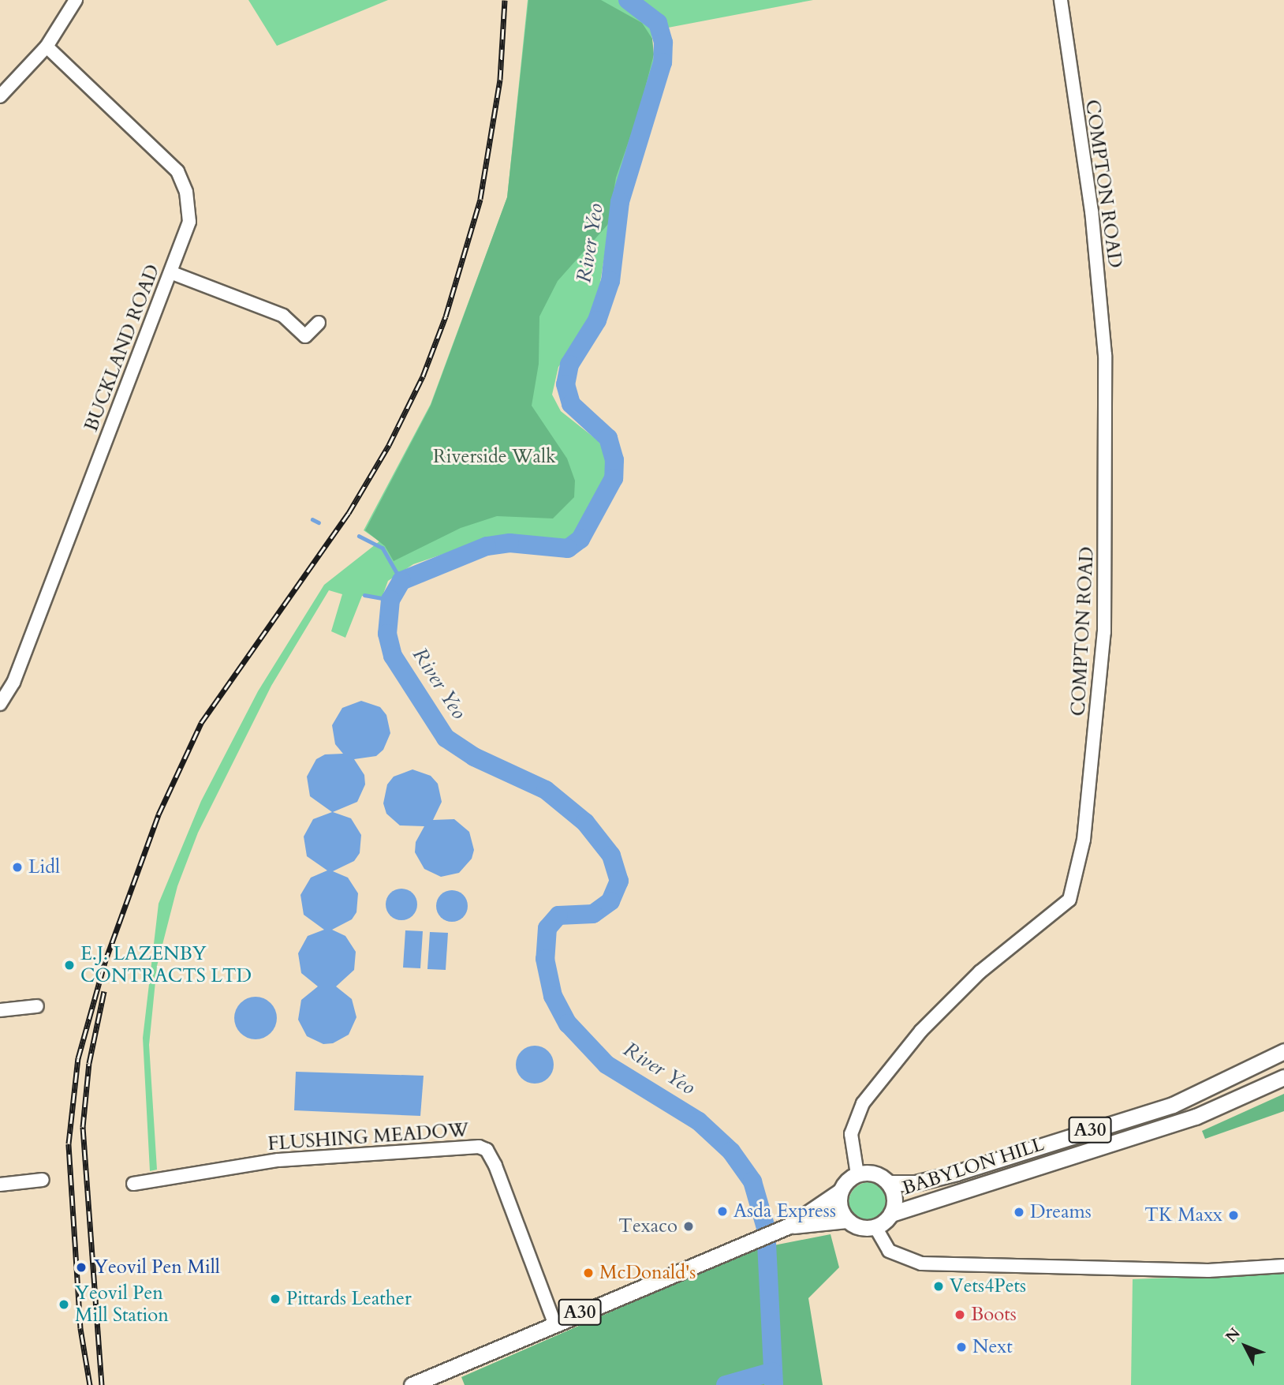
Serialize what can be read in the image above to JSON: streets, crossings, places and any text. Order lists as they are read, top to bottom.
{
  "streets": {
    "main road": ["A30", "BABYLON HILL"],
    "street": ["COMPTON ROAD", "BUCKLAND ROAD", "FLUSHING MEADOW"]
  },
  "crossings": [
    ["COMPTON ROAD", "A30"],
    ["COMPTON ROAD", "BABYLON HILL"],
    ["A30", "FLUSHING MEADOW"],
    ["A30", "BABYLON HILL"]
  ],
  "water": ["River Yeo"],
  "parks": ["Riverside Walk"],
  "places": [
    "Lidl",
    "E.J. LAZENBY CONTRACTS LTD",
    "Asda Express",
    "Dreams",
    "TK Maxx",
    "Texaco",
    "Yeovil Pen Mill",
    "McDonald's",
    "Vets4Pets",
    "Pittards Leather",
    "Yeovil Pen Mill Station",
    "Boots",
    "Next"
  ],
  "north": "top left"
}
